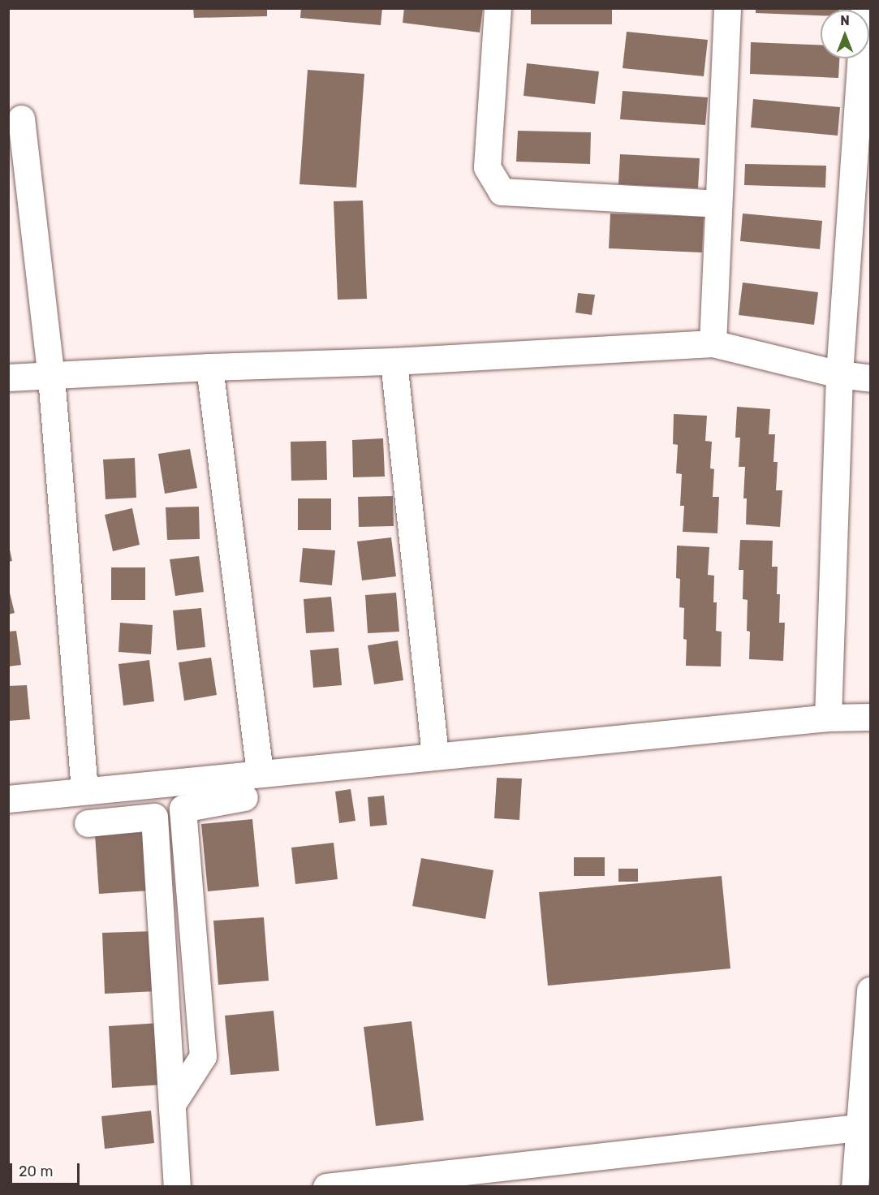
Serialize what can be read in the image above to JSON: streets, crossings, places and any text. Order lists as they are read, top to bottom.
{
  "scale_bar": "20 m",
  "north": "top"
}
